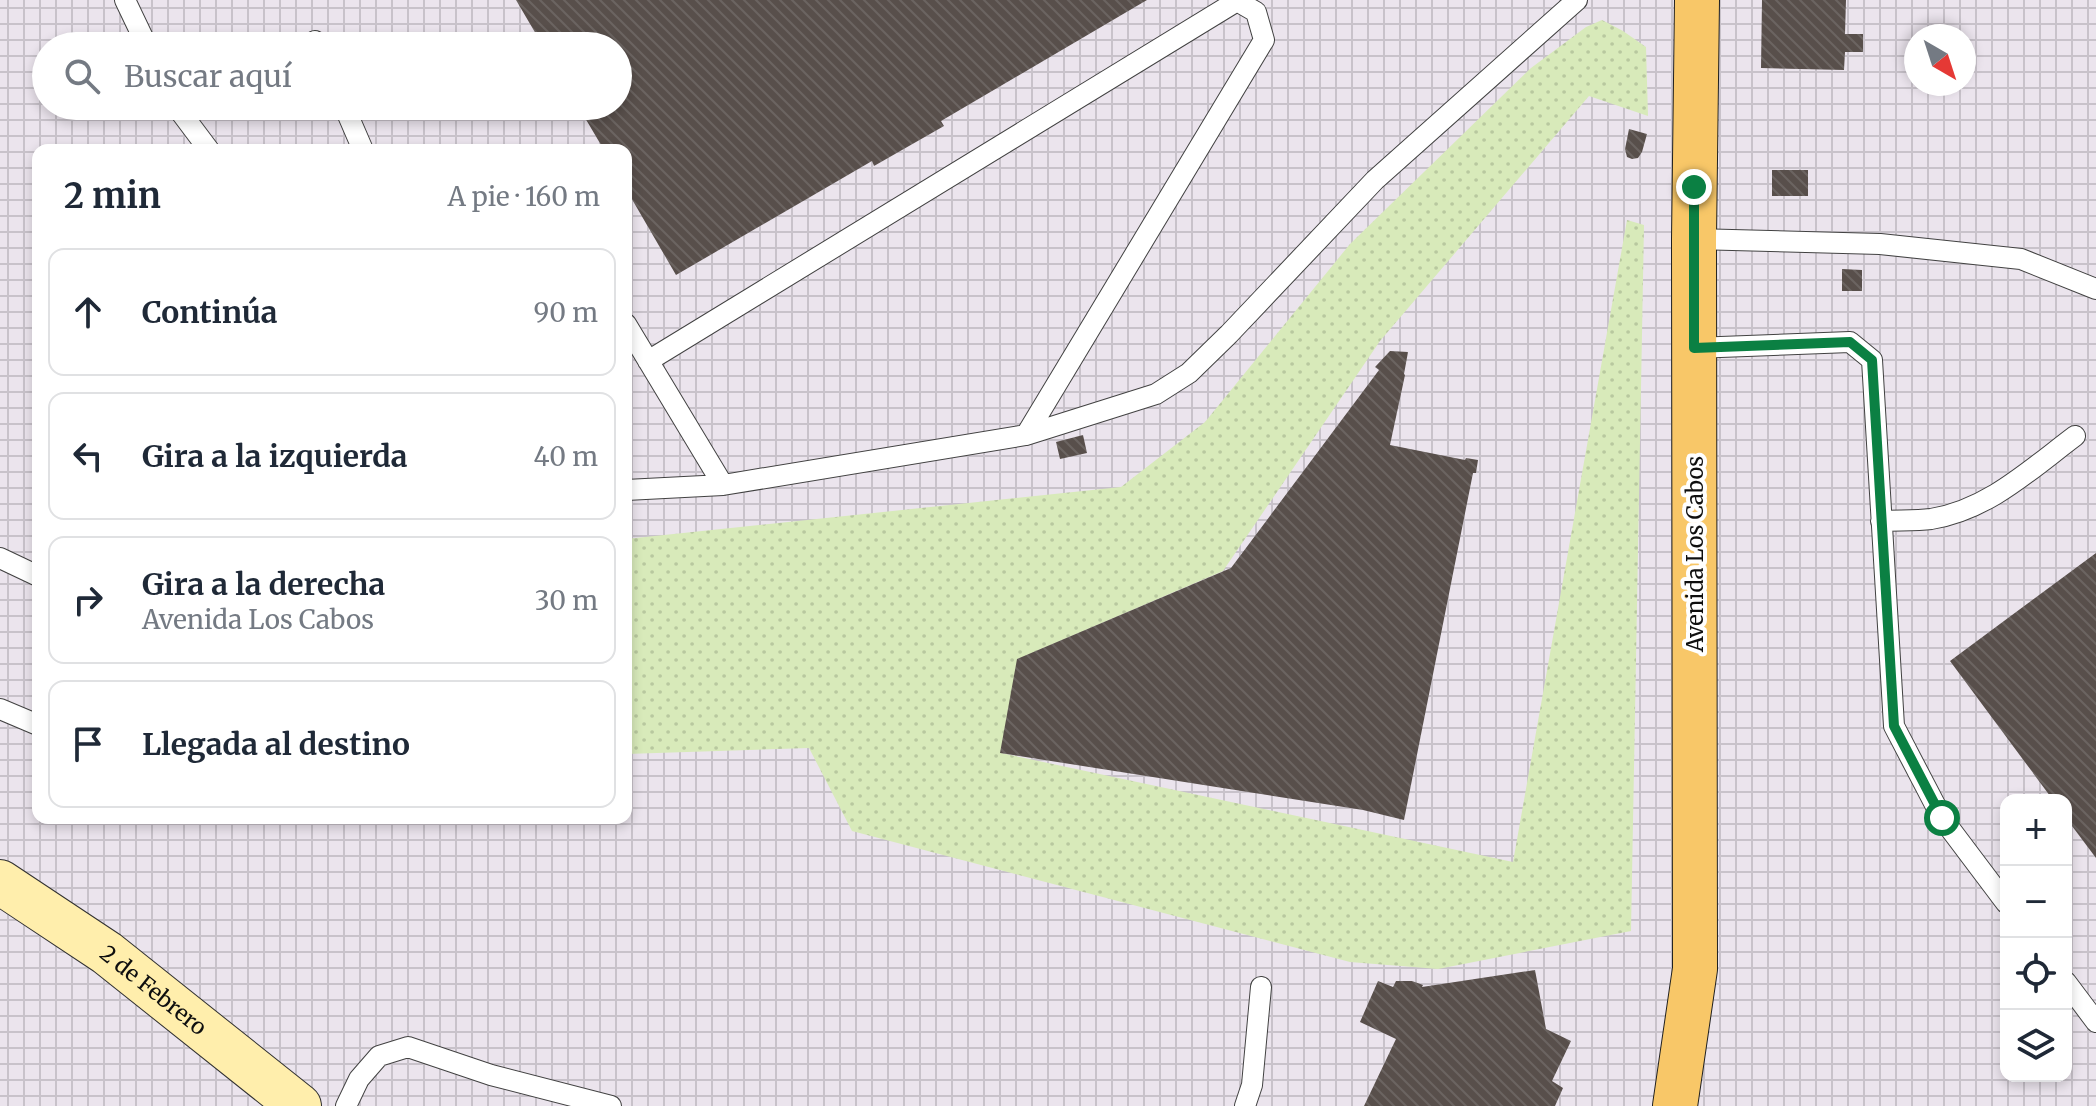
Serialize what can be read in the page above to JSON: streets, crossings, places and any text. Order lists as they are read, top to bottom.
{
  "streets": {
    "main road": ["Avenida Los Cabos", "2 de Febrero"]
  },
  "north": "bottom right",
  "page": {
    "search": "Buscar aquí",
    "heading": ["2 min", "A pie · 160 m"],
    "list": [
      ["Continúa", "90 m"],
      ["Gira a la izquierda", "40 m"],
      ["Gira a la derecha", "Avenida Los Cabos", "30 m"],
      "Llegada al destino"
    ],
    "map_buttons": ["+", "−"]
  }
}
